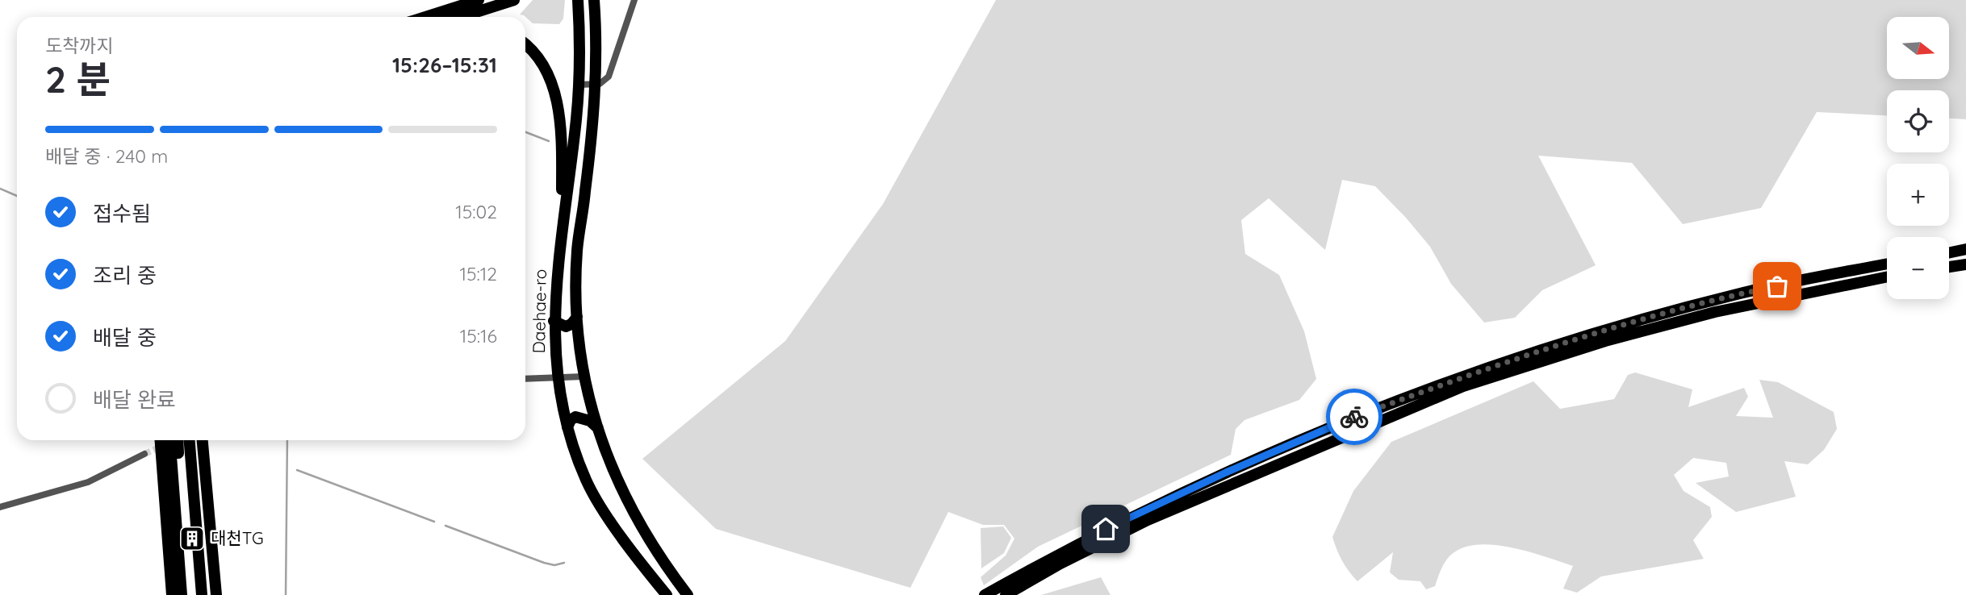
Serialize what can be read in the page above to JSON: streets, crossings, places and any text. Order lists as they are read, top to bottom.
{
  "streets": {
    "highway": ["Daehae-ro"]
  },
  "places": {
    "building": ["대천TG"]
  },
  "north": "right",
  "page": {
    "map_buttons": ["+", "−"],
    "heading": ["2 분", "도착까지", "15:26–15:31"],
    "bar": "배달 중 · 240 m",
    "list": [
      ["접수됨", "15:02"],
      ["조리 중", "15:12"],
      ["배달 중", "15:16"],
      "배달 완료"
    ]
  }
}
